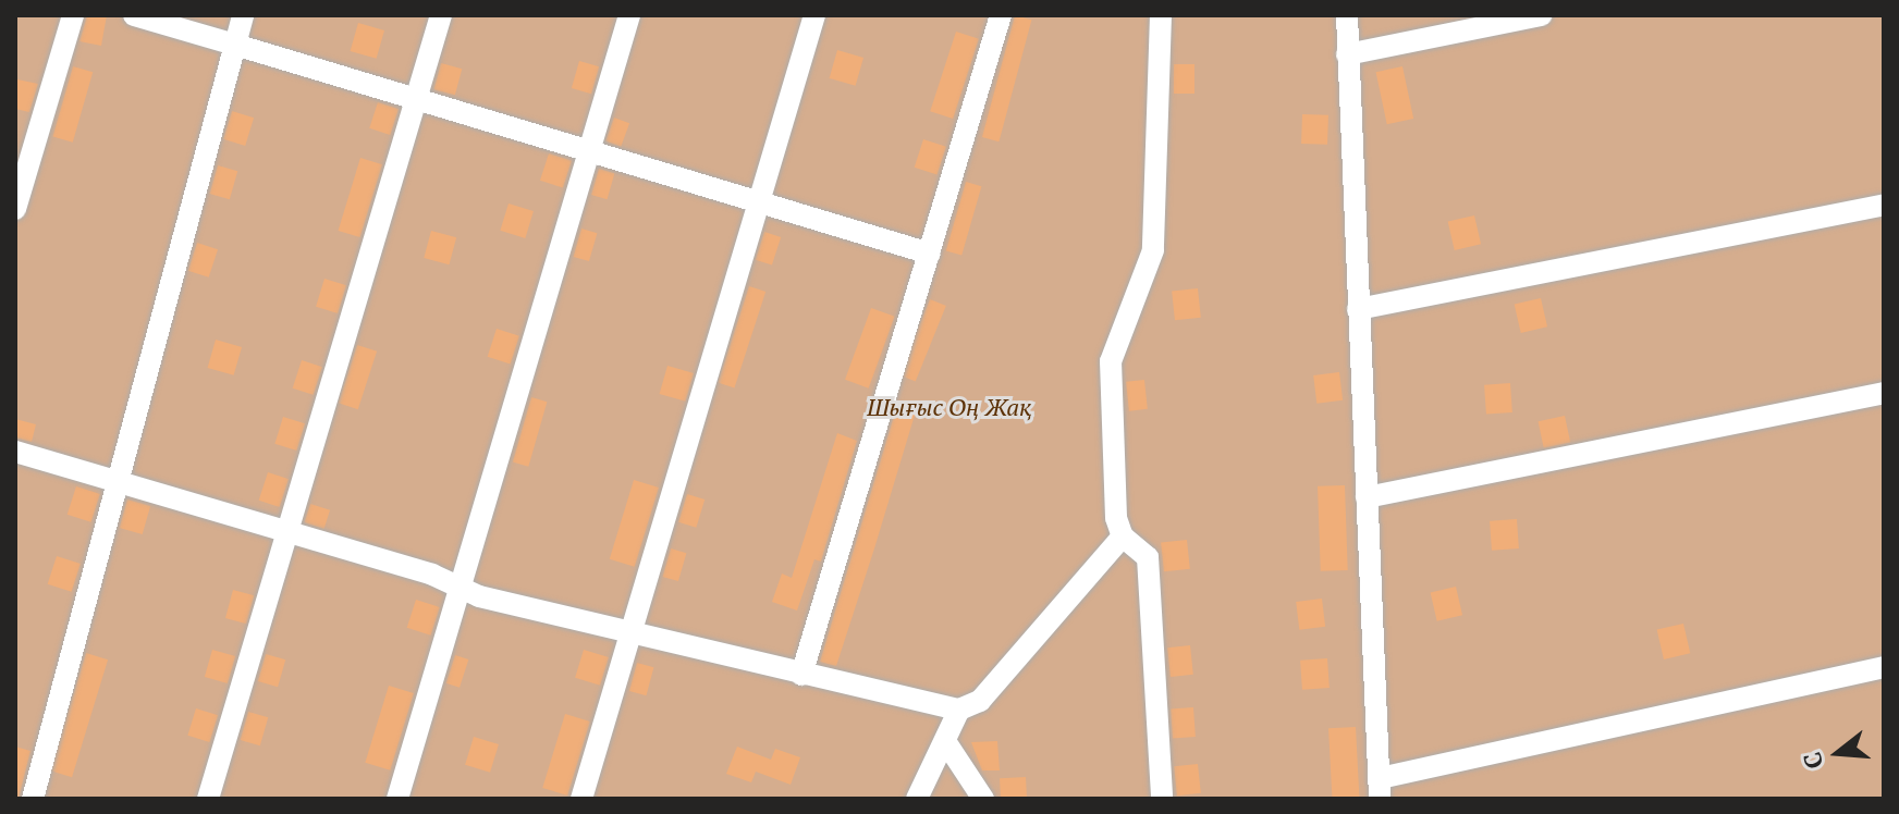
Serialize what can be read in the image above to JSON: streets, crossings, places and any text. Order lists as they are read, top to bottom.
{
  "parks": ["Шығыс Оң Жақ"],
  "north": "left"
}
